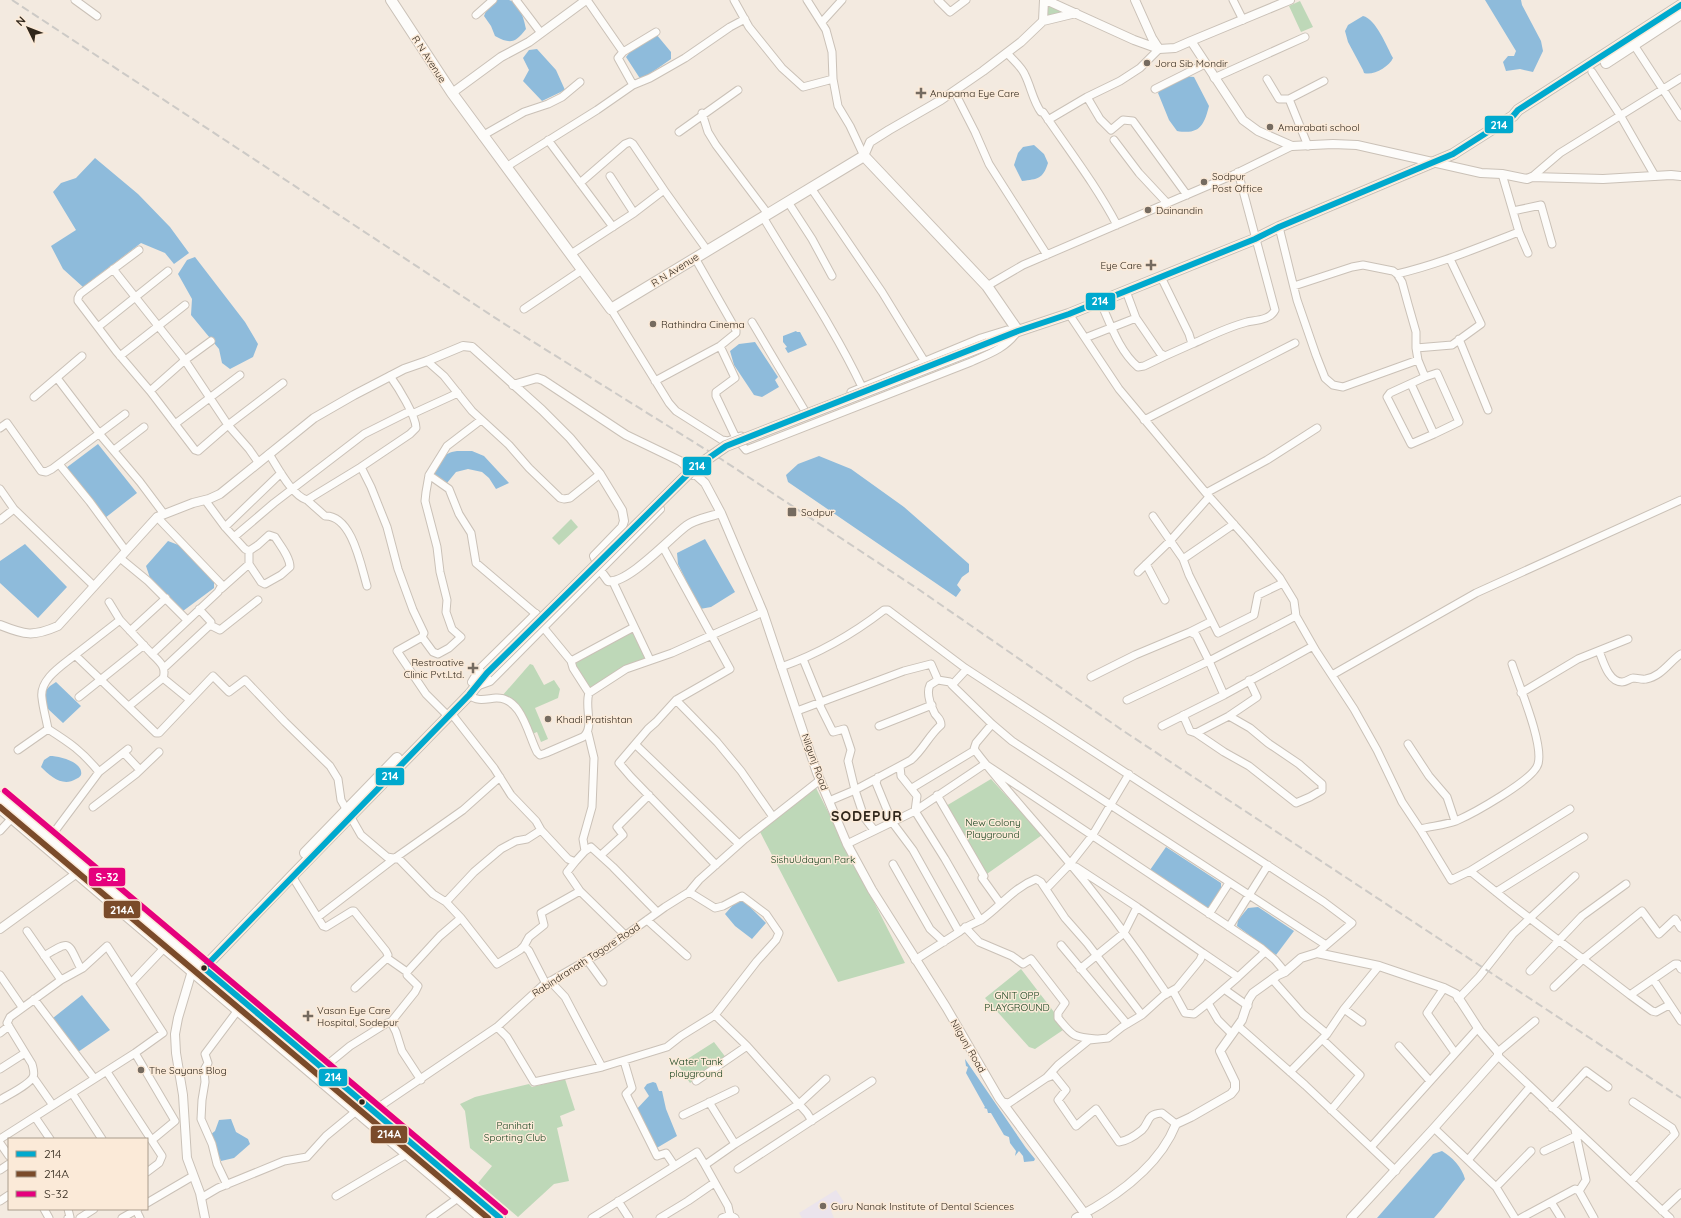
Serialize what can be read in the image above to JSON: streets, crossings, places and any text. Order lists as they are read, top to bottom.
{
  "streets": {
    "main road": ["R N Avenue"],
    "street": ["Nilgunj Road", "Rabindranath Tagore Road"]
  },
  "crossings": [
    ["Nilgunj Road", "Rabindranath Tagore Road"]
  ],
  "districts": ["SODEPUR"],
  "parks": [
    "New Colony Playground",
    "SishuUdayan Park",
    "GNIT OPP PLAYGROUND",
    "Water Tank playground",
    "Panihati Sporting Club"
  ],
  "places": {
    "other": [
      "Jora Sib Mondir",
      "Amarabati school",
      "Sodpur Post Office",
      "Dainandin",
      "Rathindra Cinema",
      "Khadi Pratishtan",
      "The Sayans Blog",
      "Guru Nanak Institute of Dental Sciences"
    ],
    "health": [
      "Anupama Eye Care",
      "Eye Care",
      "Restroative Clinic Pvt.Ltd.",
      "Vasan Eye Care Hospital, Sodepur"
    ],
    "transit": ["Sodpur"]
  },
  "lines": ["transit line 214", "transit line S-32", "transit line 214A"],
  "legend": ["214", "214A", "S-32"],
  "north": "top left"
}
